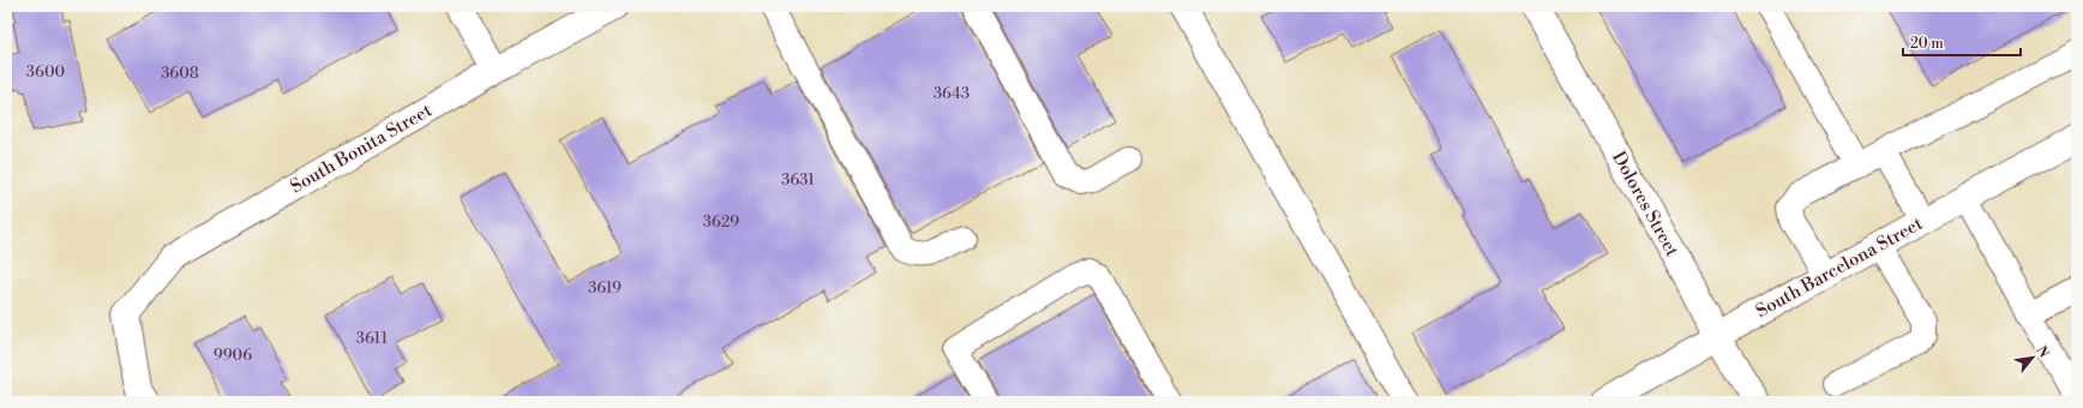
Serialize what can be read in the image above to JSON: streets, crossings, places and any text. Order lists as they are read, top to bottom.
{
  "streets": {
    "street": ["South Bonita Street", "Dolores Street", "South Barcelona Street"]
  },
  "crossings": [
    ["Dolores Street", "South Barcelona Street"]
  ],
  "house_numbers": [
    "3600",
    "3608",
    "3643",
    "3631",
    "3629",
    "3619",
    "3611",
    "9906"
  ],
  "scale_bar": "20 m",
  "north": "top right"
}
